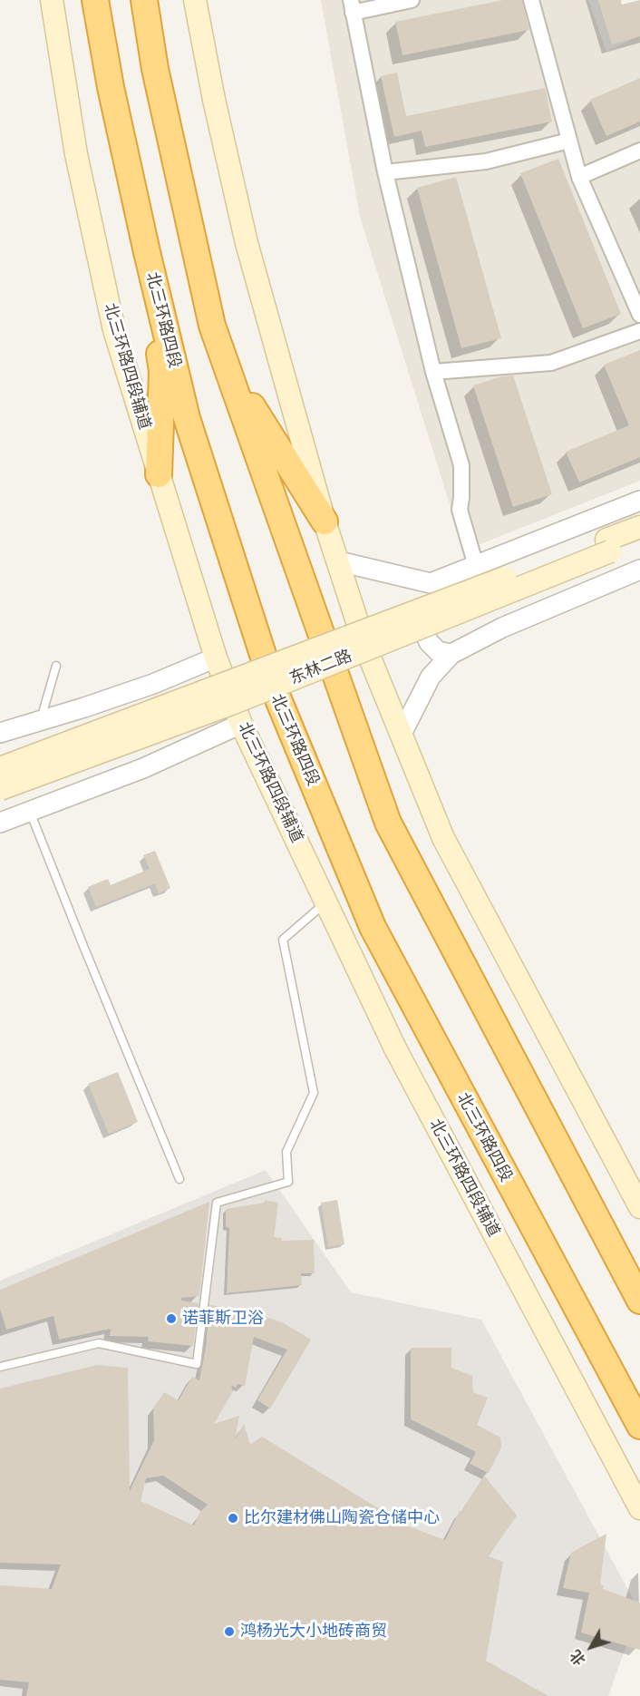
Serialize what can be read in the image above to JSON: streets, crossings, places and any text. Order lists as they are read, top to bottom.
{
  "streets": {
    "highway": ["北三环路四段"],
    "main road": ["北三环路四段辅道", "东林二路"]
  },
  "places": ["诺菲斯卫浴", "比尔建材佛山陶瓷仓储中心", "鸿杨光大小地砖商贸"],
  "north": "bottom left"
}
